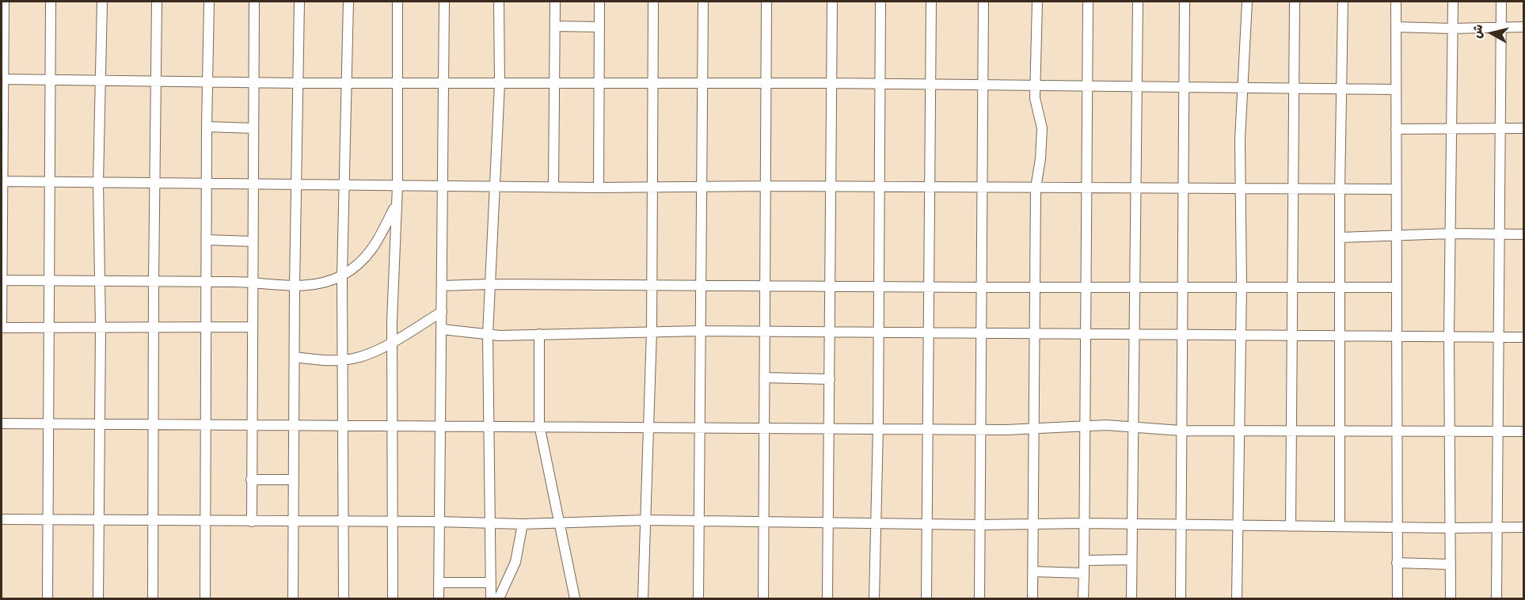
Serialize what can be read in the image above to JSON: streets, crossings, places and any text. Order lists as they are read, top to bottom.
{
  "north": "left"
}
